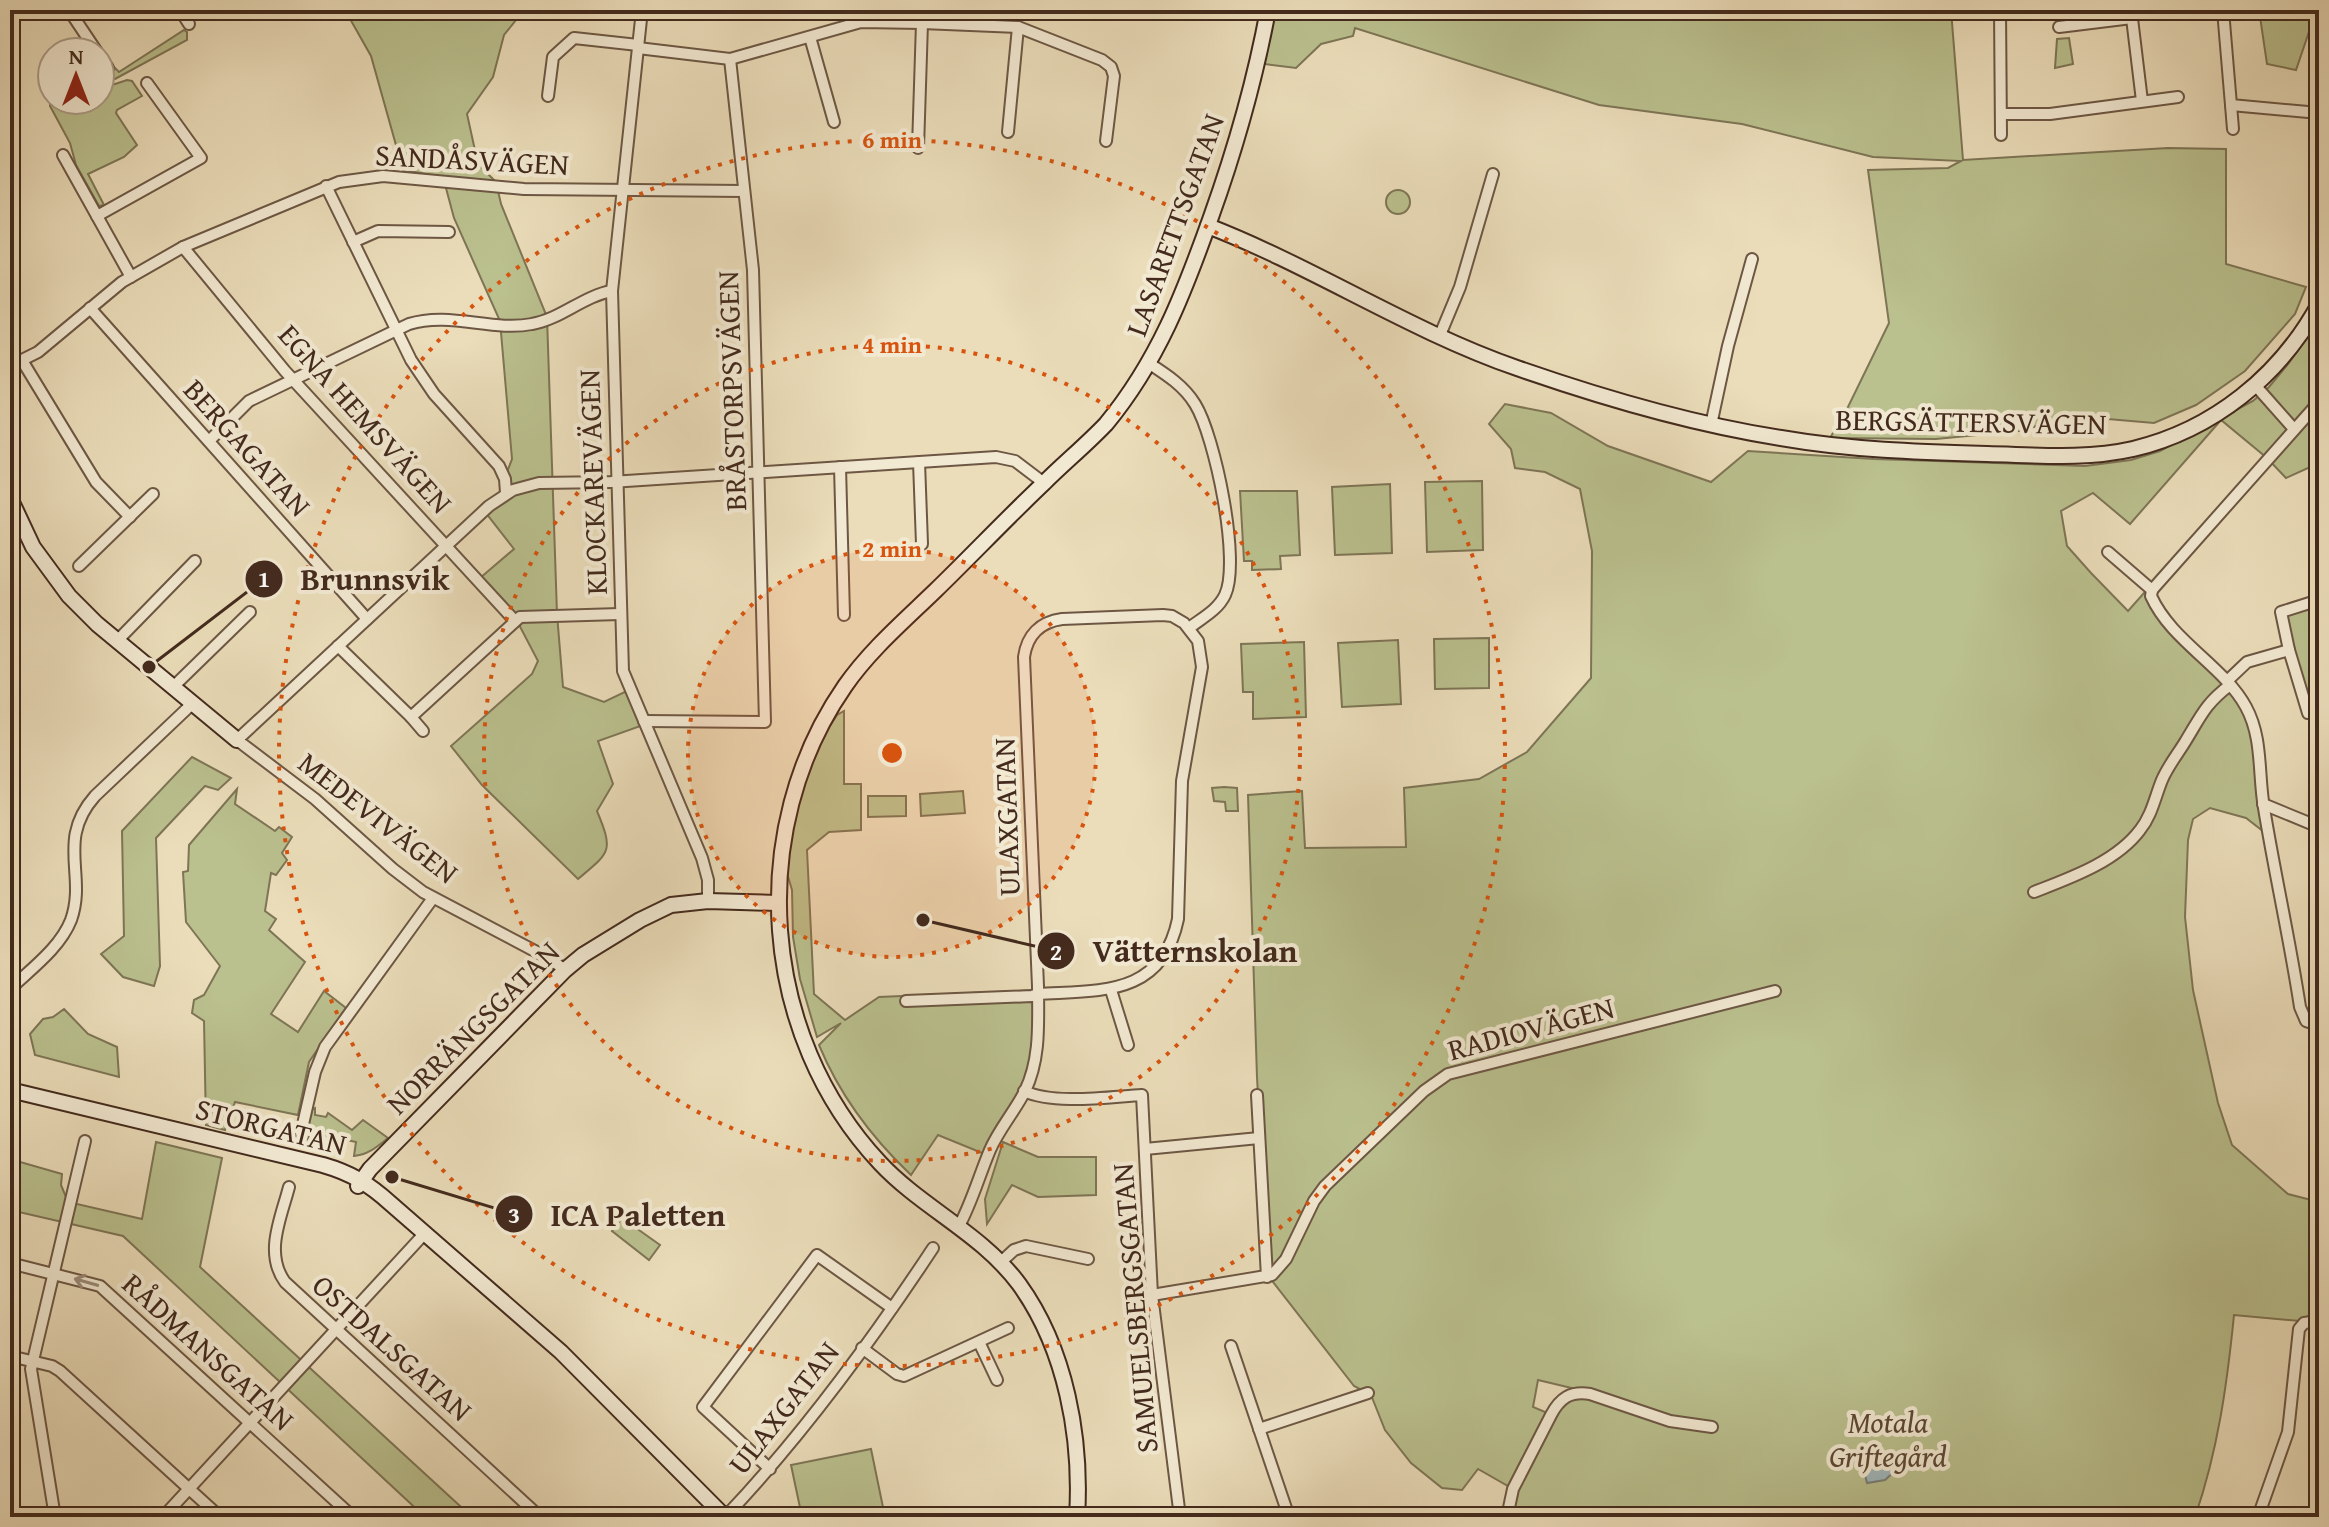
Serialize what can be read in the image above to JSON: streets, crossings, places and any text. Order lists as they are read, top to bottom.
{
  "streets": {
    "street": [
      "SANDÅSVÄGEN",
      "LASARETTSGATAN",
      "BRÅSTORPSVÄGEN",
      "EGNA HEMSVÄGEN",
      "BERGSÄTTERSVÄGEN",
      "BERGAGATAN",
      "KLOCKAREVÄGEN",
      "ULAXGATAN",
      "MEDEVIVÄGEN",
      "NORRÄNGSGATAN",
      "RADIOVÄGEN",
      "STORGATAN",
      "SAMUELSBERGSGATAN",
      "OSTDALSGATAN",
      "RÅDMANSGATAN"
    ]
  },
  "crossings": [
    ["SANDÅSVÄGEN", "BRÅSTORPSVÄGEN"],
    ["SANDÅSVÄGEN", "EGNA HEMSVÄGEN"],
    ["SANDÅSVÄGEN", "BERGAGATAN"],
    ["SANDÅSVÄGEN", "KLOCKAREVÄGEN"],
    ["LASARETTSGATAN", "BERGSÄTTERSVÄGEN"],
    ["LASARETTSGATAN", "ULAXGATAN"],
    ["LASARETTSGATAN", "NORRÄNGSGATAN"],
    ["BRÅSTORPSVÄGEN", "KLOCKAREVÄGEN"],
    ["KLOCKAREVÄGEN", "NORRÄNGSGATAN"],
    ["ULAXGATAN", "STORGATAN"],
    ["ULAXGATAN", "SAMUELSBERGSGATAN"],
    ["MEDEVIVÄGEN", "NORRÄNGSGATAN"],
    ["NORRÄNGSGATAN", "STORGATAN"]
  ],
  "parks": ["Motala Griftegård"],
  "places": ["Brunnsvik", "Vätternskolan", "ICA Paletten"],
  "north": "top",
  "rings": ["6 min", "4 min", "2 min"]
}
